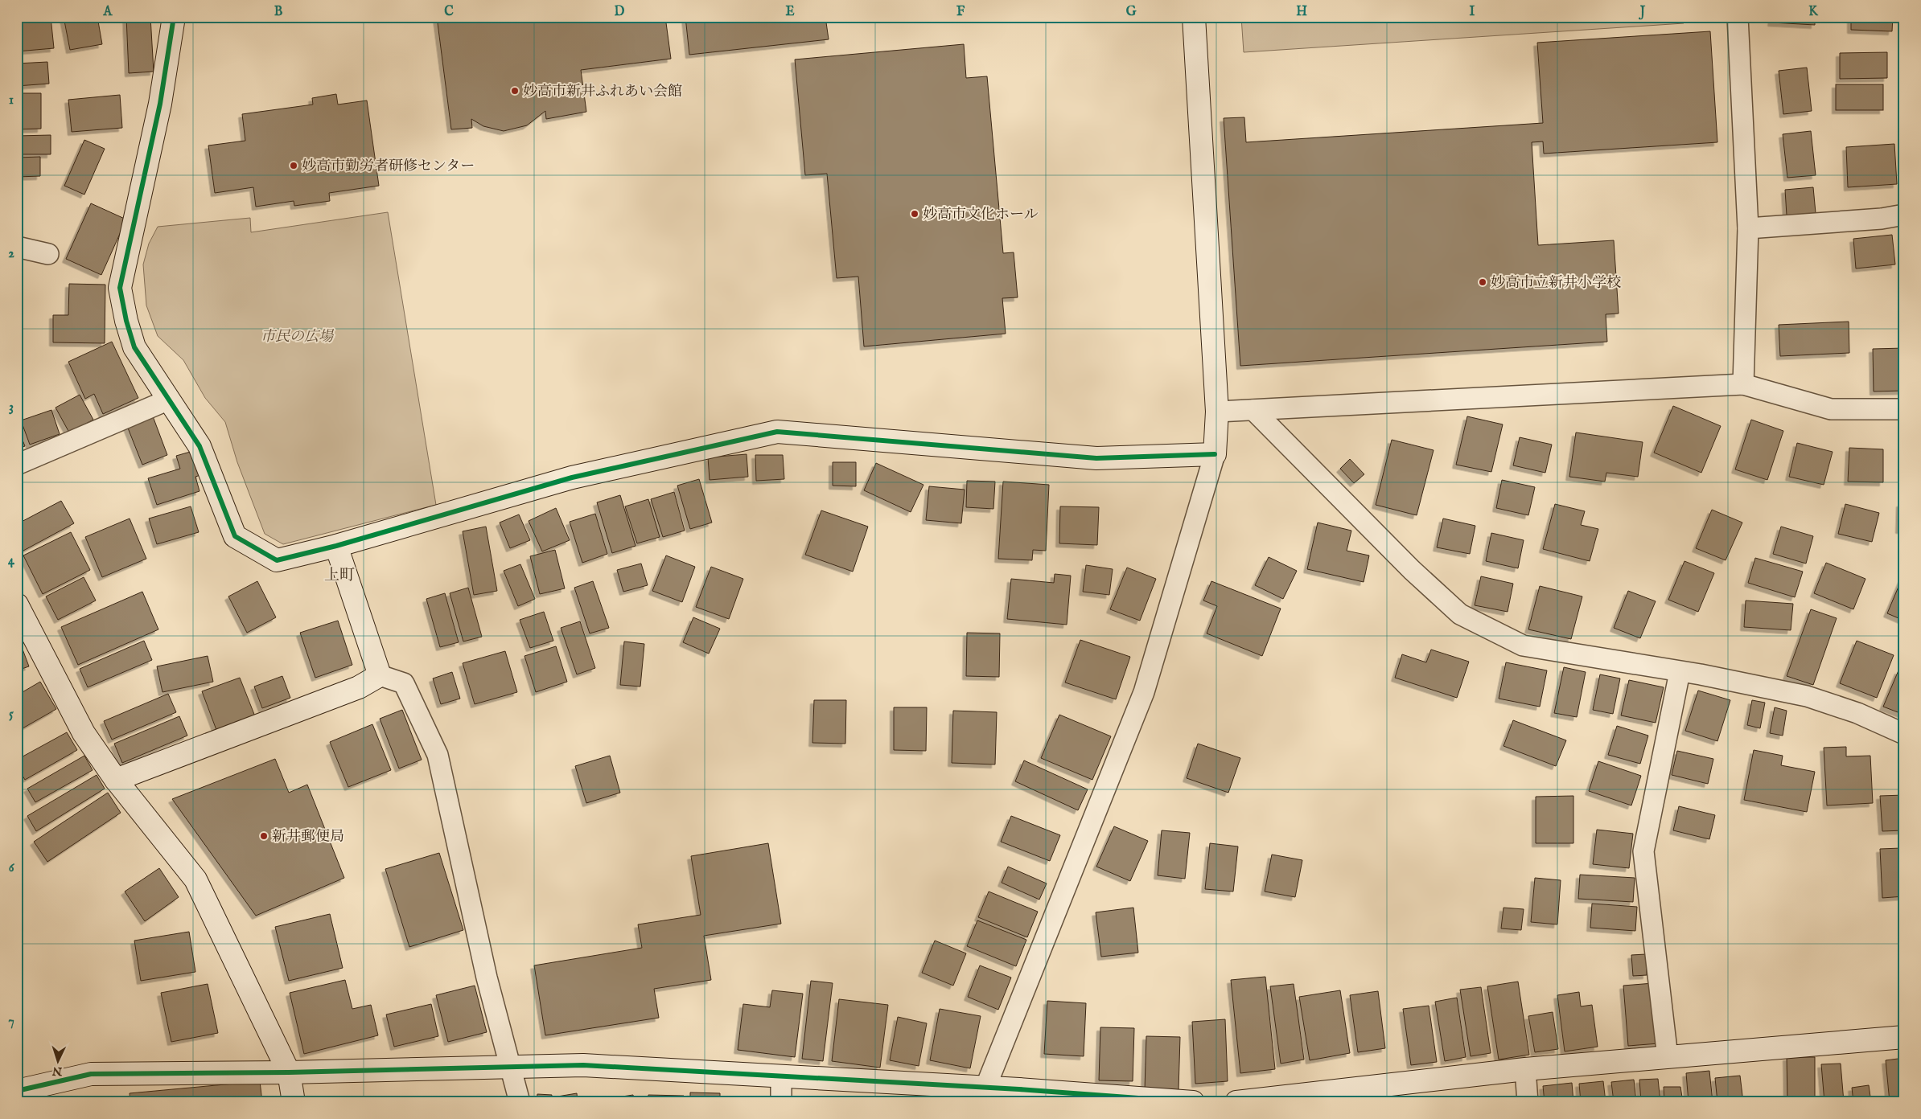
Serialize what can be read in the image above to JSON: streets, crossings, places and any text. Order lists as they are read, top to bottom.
{
  "districts": ["上町"],
  "parks": ["市民の広場"],
  "places": [
    "妙高市新井ふれあい会館",
    "妙高市勤労者研修センター",
    "妙高市文化ホール",
    "妙高市立新井小学校",
    "新井郵便局"
  ],
  "north": "bottom",
  "grid": {
    "columns": [
      "A",
      "B",
      "C",
      "D",
      "E",
      "F",
      "G",
      "H",
      "I",
      "J",
      "K"
    ],
    "rows": [
      "1",
      "2",
      "3",
      "4",
      "5",
      "6",
      "7"
    ]
  }
}
